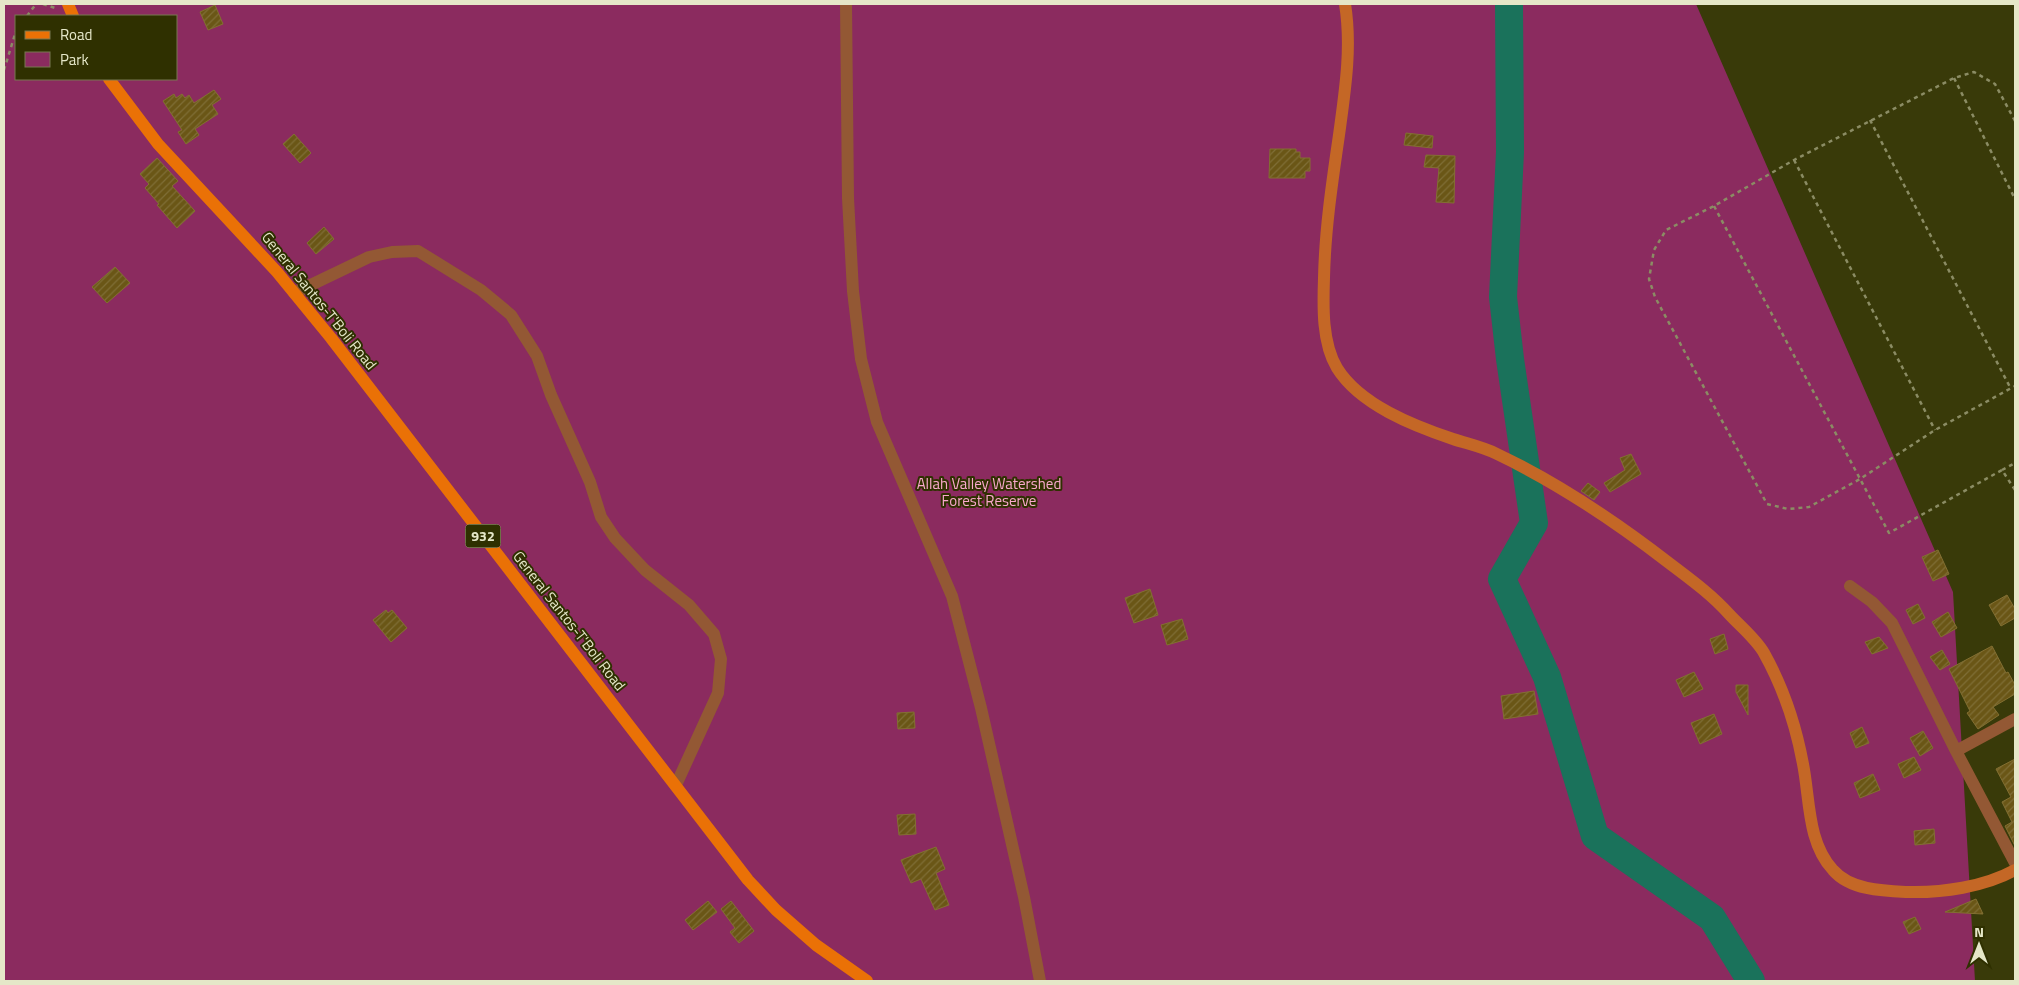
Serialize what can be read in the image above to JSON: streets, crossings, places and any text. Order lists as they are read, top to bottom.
{
  "streets": {
    "main road": ["General Santos-T'Boli Road", "932"]
  },
  "parks": ["Allah Valley Watershed Forest Reserve"],
  "legend": ["Road", "Park"],
  "north": "top"
}
